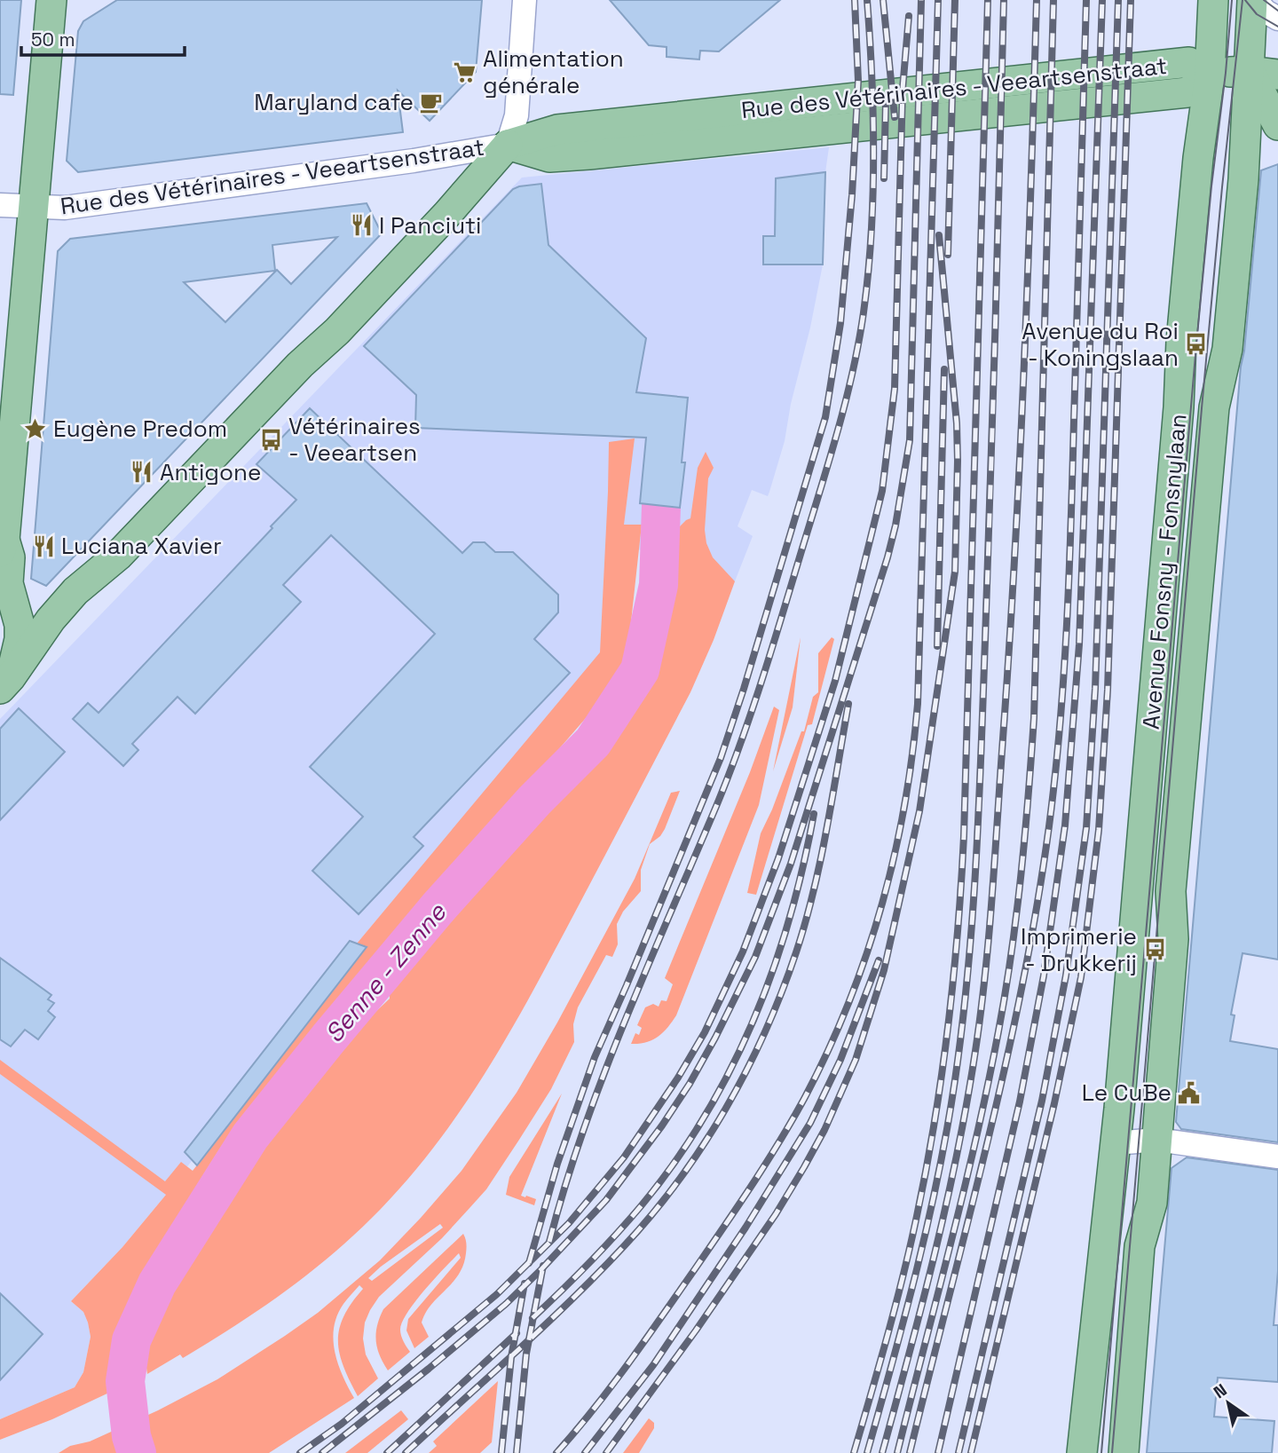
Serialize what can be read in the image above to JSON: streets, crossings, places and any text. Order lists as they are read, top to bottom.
{
  "streets": {
    "main road": ["Rue des Vétérinaires - Veeartsenstraat", "Avenue Fonsny - Fonsnylaan"]
  },
  "crossings": [
    ["Rue des Vétérinaires - Veeartsenstraat", "Avenue Fonsny - Fonsnylaan"]
  ],
  "water": ["Senne - Zenne"],
  "places": {
    "supermarket": ["Alimentation générale"],
    "cafe": ["Maryland cafe"],
    "restaurant": ["I Panciuti", "Antigone", "Luciana Xavier"],
    "bus stop": ["Avenue du Roi - Koningslaan", "Vétérinaires - Veeartsen", "Imprimerie - Drukkerij"],
    "place": ["Eugène Predom"],
    "public building": ["Le CuBe"]
  },
  "scale_bar": "50 m",
  "north": "top left"
}
